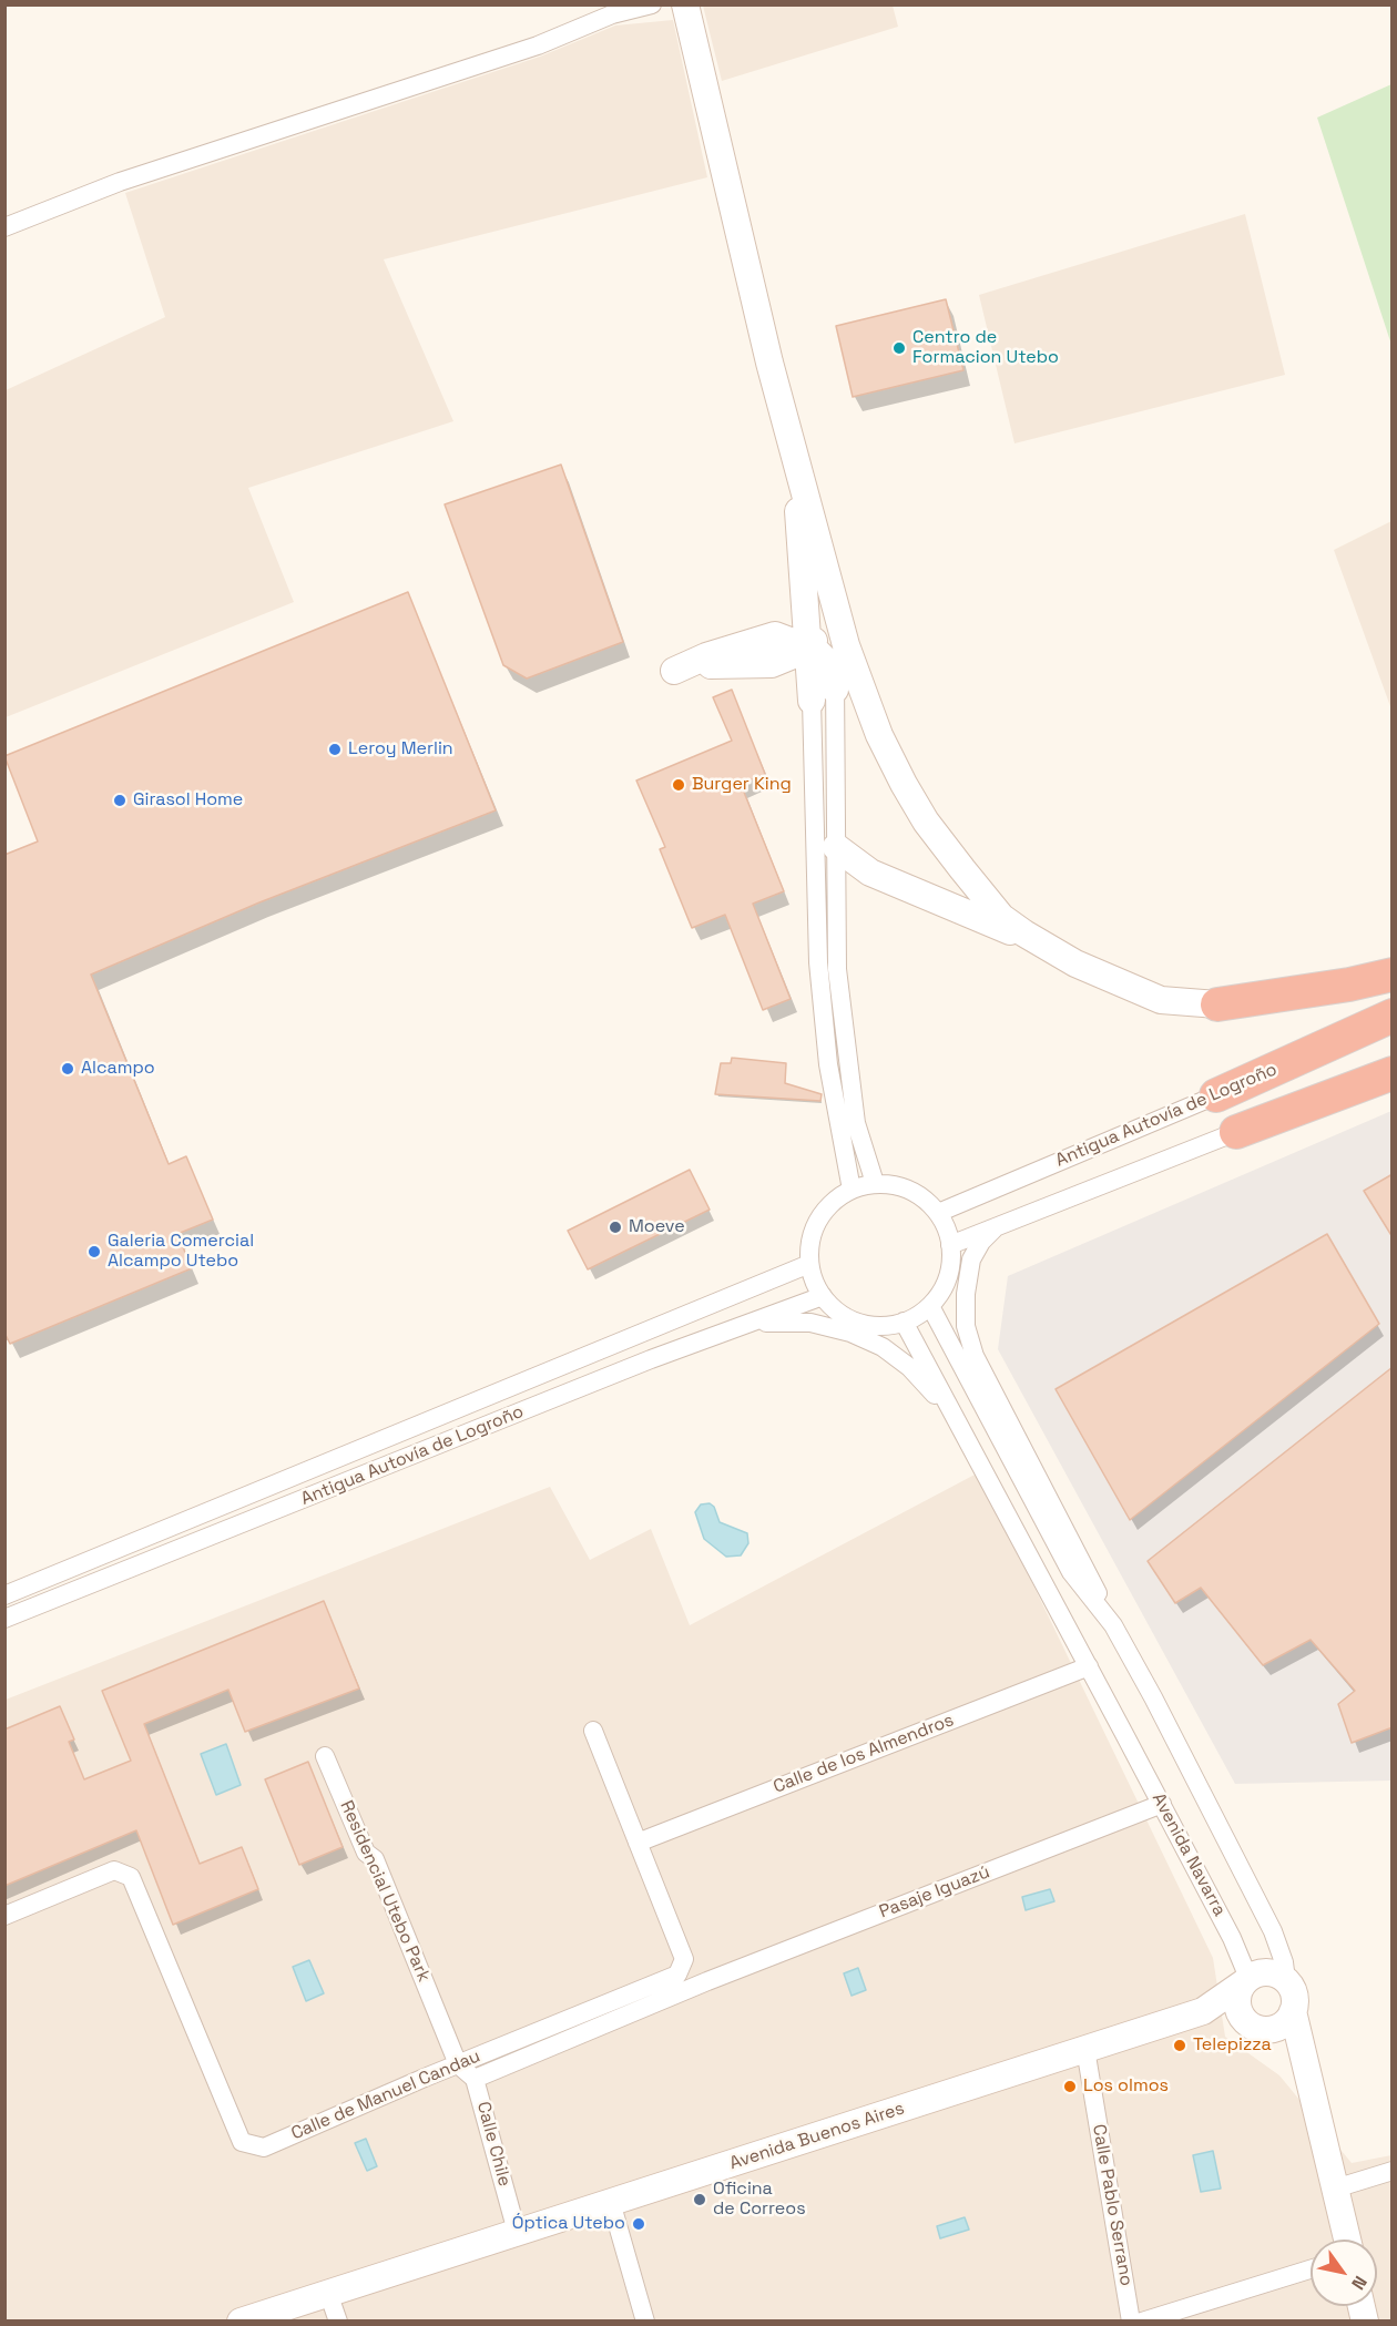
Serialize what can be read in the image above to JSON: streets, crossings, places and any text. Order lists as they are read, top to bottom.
{
  "streets": {
    "highway": ["Antigua Autovía de Logroño"],
    "street": [
      "Calle de los Almendros",
      "Avenida Navarra",
      "Residencial Utebo Park",
      "Pasaje Iguazú",
      "Calle de Manuel Candau",
      "Avenida Buenos Aires",
      "Calle Chile",
      "Calle Pablo Serrano"
    ]
  },
  "crossings": [
    ["Calle de los Almendros", "Avenida Navarra"],
    ["Calle de los Almendros", "Calle de Manuel Candau"],
    ["Avenida Navarra", "Pasaje Iguazú"],
    ["Avenida Navarra", "Avenida Buenos Aires"],
    ["Residencial Utebo Park", "Calle de Manuel Candau"],
    ["Residencial Utebo Park", "Calle Chile"],
    ["Pasaje Iguazú", "Calle Chile"],
    ["Calle de Manuel Candau", "Calle Chile"],
    ["Avenida Buenos Aires", "Calle Chile"],
    ["Avenida Buenos Aires", "Calle Pablo Serrano"]
  ],
  "places": [
    "Centro de Formacion Utebo",
    "Leroy Merlin",
    "Burger King",
    "Girasol Home",
    "Alcampo",
    "Moeve",
    "Galeria Comercial Alcampo Utebo",
    "Telepizza",
    "Los olmos",
    "Oficina de Correos",
    "Óptica Utebo"
  ],
  "north": "bottom right"
}
